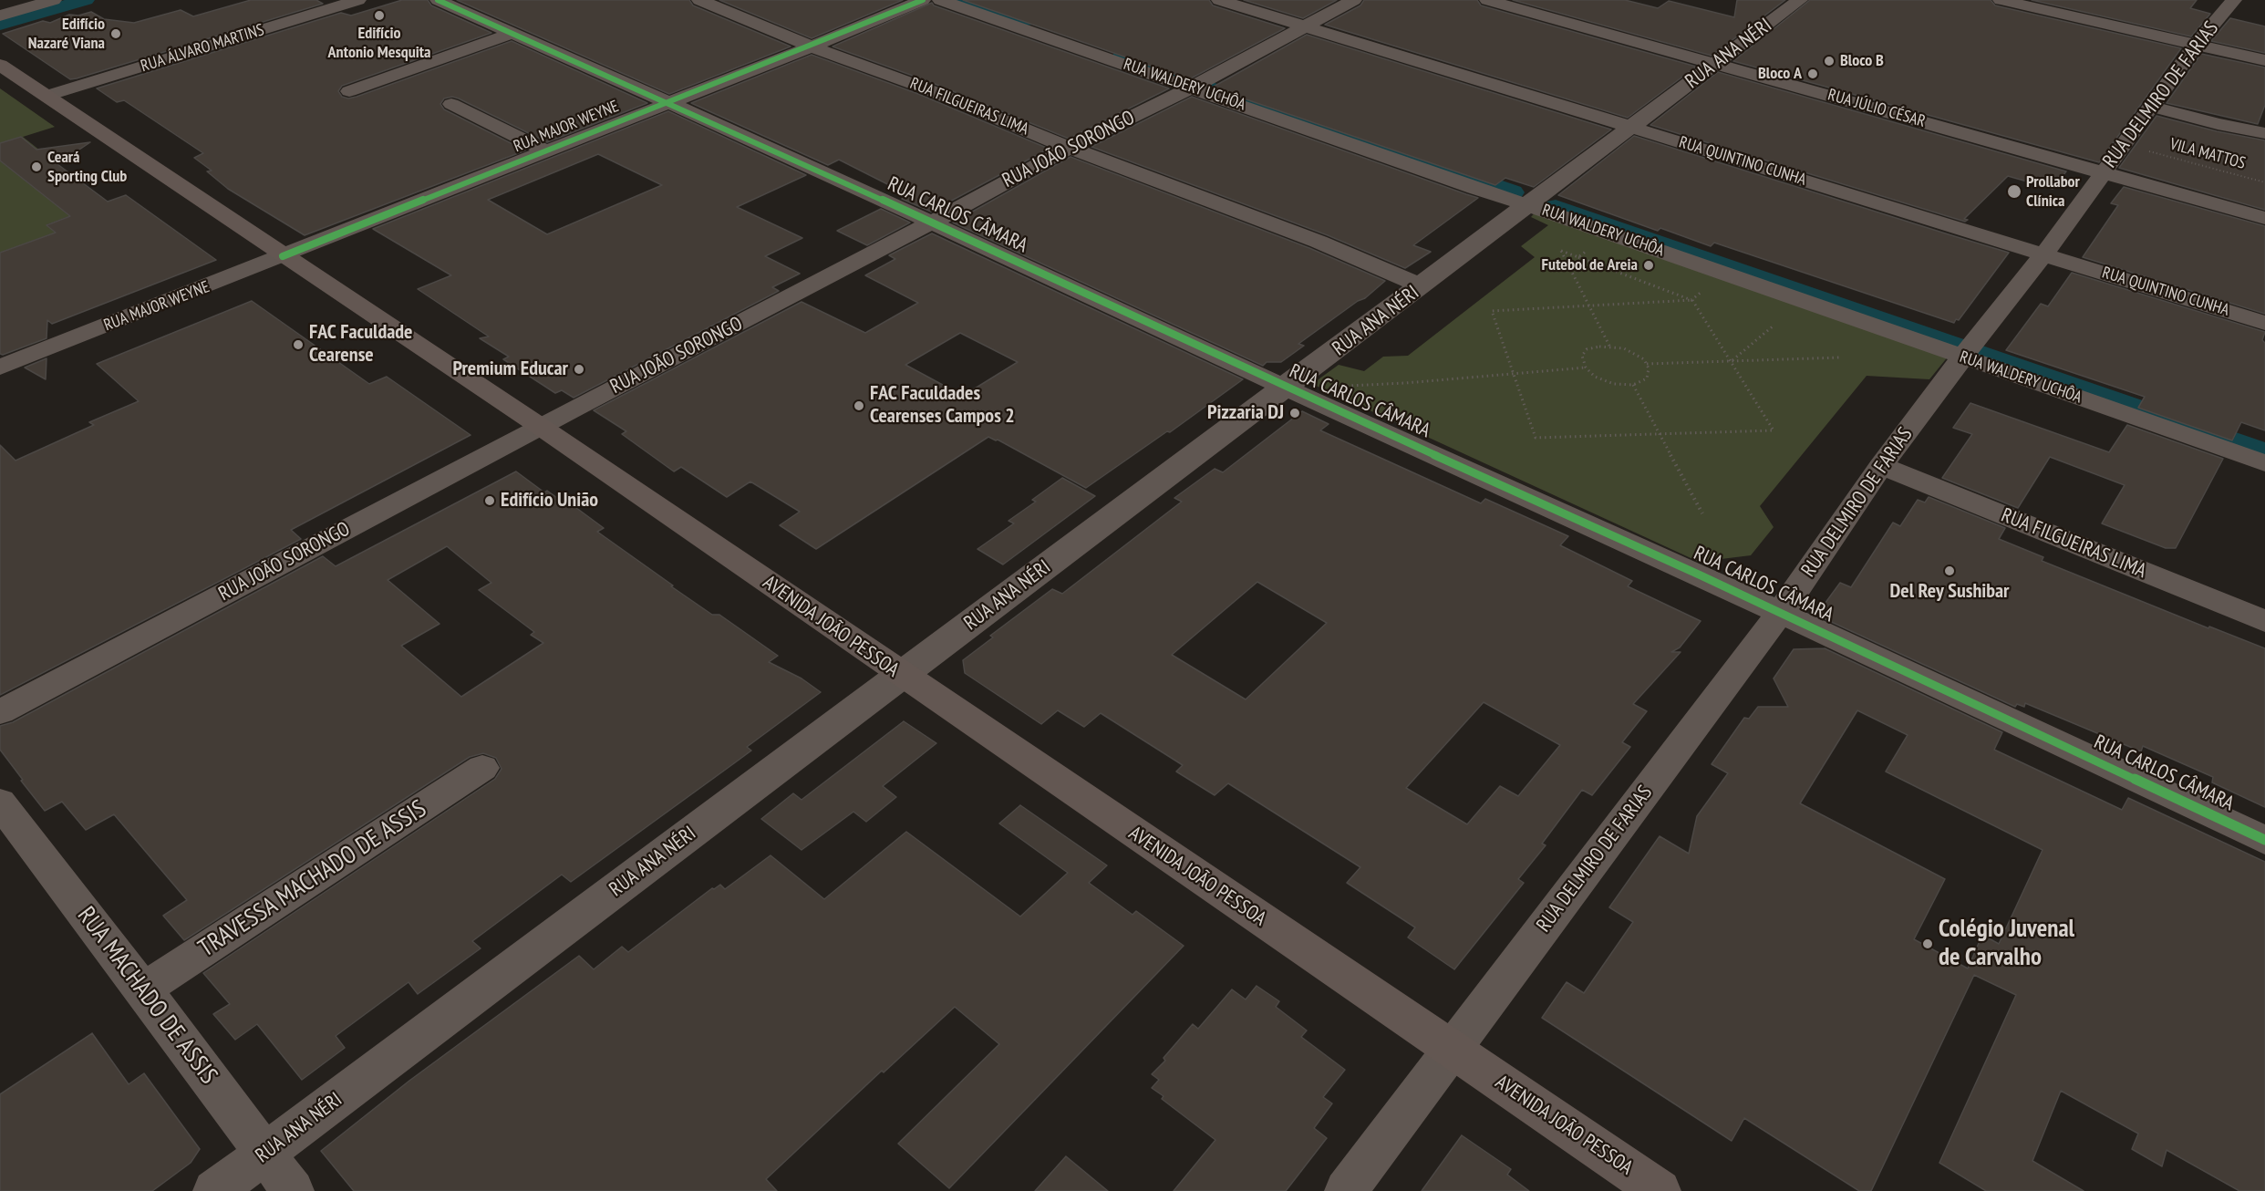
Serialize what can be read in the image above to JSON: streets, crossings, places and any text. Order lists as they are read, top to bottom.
{
  "streets": {
    "main road": ["AVENIDA JOÃO PESSOA"],
    "street": [
      "RUA ÁLVARO MARTINS",
      "RUA ANA NÉRI",
      "RUA WALDERY UCHÔA",
      "RUA DELMIRO DE FARIAS",
      "RUA FILGUEIRAS LIMA",
      "RUA JÚLIO CÉSAR",
      "RUA MAJOR WEYNE",
      "RUA JOÃO SORONGO",
      "RUA QUINTINO CUNHA",
      "RUA CARLOS CÂMARA",
      "TRAVESSA MACHADO DE ASSIS",
      "RUA MACHADO DE ASSIS"
    ],
    "path": ["VILA MATTOS"]
  },
  "crossings": [
    ["RUA ÁLVARO MARTINS", "AVENIDA JOÃO PESSOA"],
    ["RUA ANA NÉRI", "RUA WALDERY UCHÔA"],
    ["RUA ANA NÉRI", "RUA FILGUEIRAS LIMA"],
    ["RUA ANA NÉRI", "RUA JÚLIO CÉSAR"],
    ["RUA ANA NÉRI", "RUA QUINTINO CUNHA"],
    ["RUA ANA NÉRI", "RUA CARLOS CÂMARA"],
    ["RUA ANA NÉRI", "AVENIDA JOÃO PESSOA"],
    ["RUA ANA NÉRI", "RUA MACHADO DE ASSIS"],
    ["RUA WALDERY UCHÔA", "RUA DELMIRO DE FARIAS"],
    ["RUA WALDERY UCHÔA", "RUA JOÃO SORONGO"],
    ["RUA DELMIRO DE FARIAS", "RUA FILGUEIRAS LIMA"],
    ["RUA DELMIRO DE FARIAS", "RUA JÚLIO CÉSAR"],
    ["RUA DELMIRO DE FARIAS", "RUA QUINTINO CUNHA"],
    ["RUA DELMIRO DE FARIAS", "RUA CARLOS CÂMARA"],
    ["RUA DELMIRO DE FARIAS", "AVENIDA JOÃO PESSOA"],
    ["RUA FILGUEIRAS LIMA", "RUA MAJOR WEYNE"],
    ["RUA FILGUEIRAS LIMA", "RUA JOÃO SORONGO"],
    ["RUA MAJOR WEYNE", "RUA CARLOS CÂMARA"],
    ["RUA MAJOR WEYNE", "AVENIDA JOÃO PESSOA"],
    ["RUA JOÃO SORONGO", "RUA QUINTINO CUNHA"],
    ["RUA JOÃO SORONGO", "RUA CARLOS CÂMARA"],
    ["RUA JOÃO SORONGO", "AVENIDA JOÃO PESSOA"],
    ["TRAVESSA MACHADO DE ASSIS", "RUA MACHADO DE ASSIS"]
  ],
  "places": [
    "Edifício Antonio Mesquita",
    "Edifício Nazaré Viana",
    "Bloco B",
    "Bloco A",
    "Ceará Sporting Club",
    "Prollabor Clínica",
    "Futebol de Areia",
    "FAC Faculdade Cearense",
    "Premium Educar",
    "FAC Faculdades Cearenses Campos 2",
    "Pizzaria DJ",
    "Edifício União",
    "Del Rey Sushibar",
    "Colégio Juvenal de Carvalho"
  ]
}
